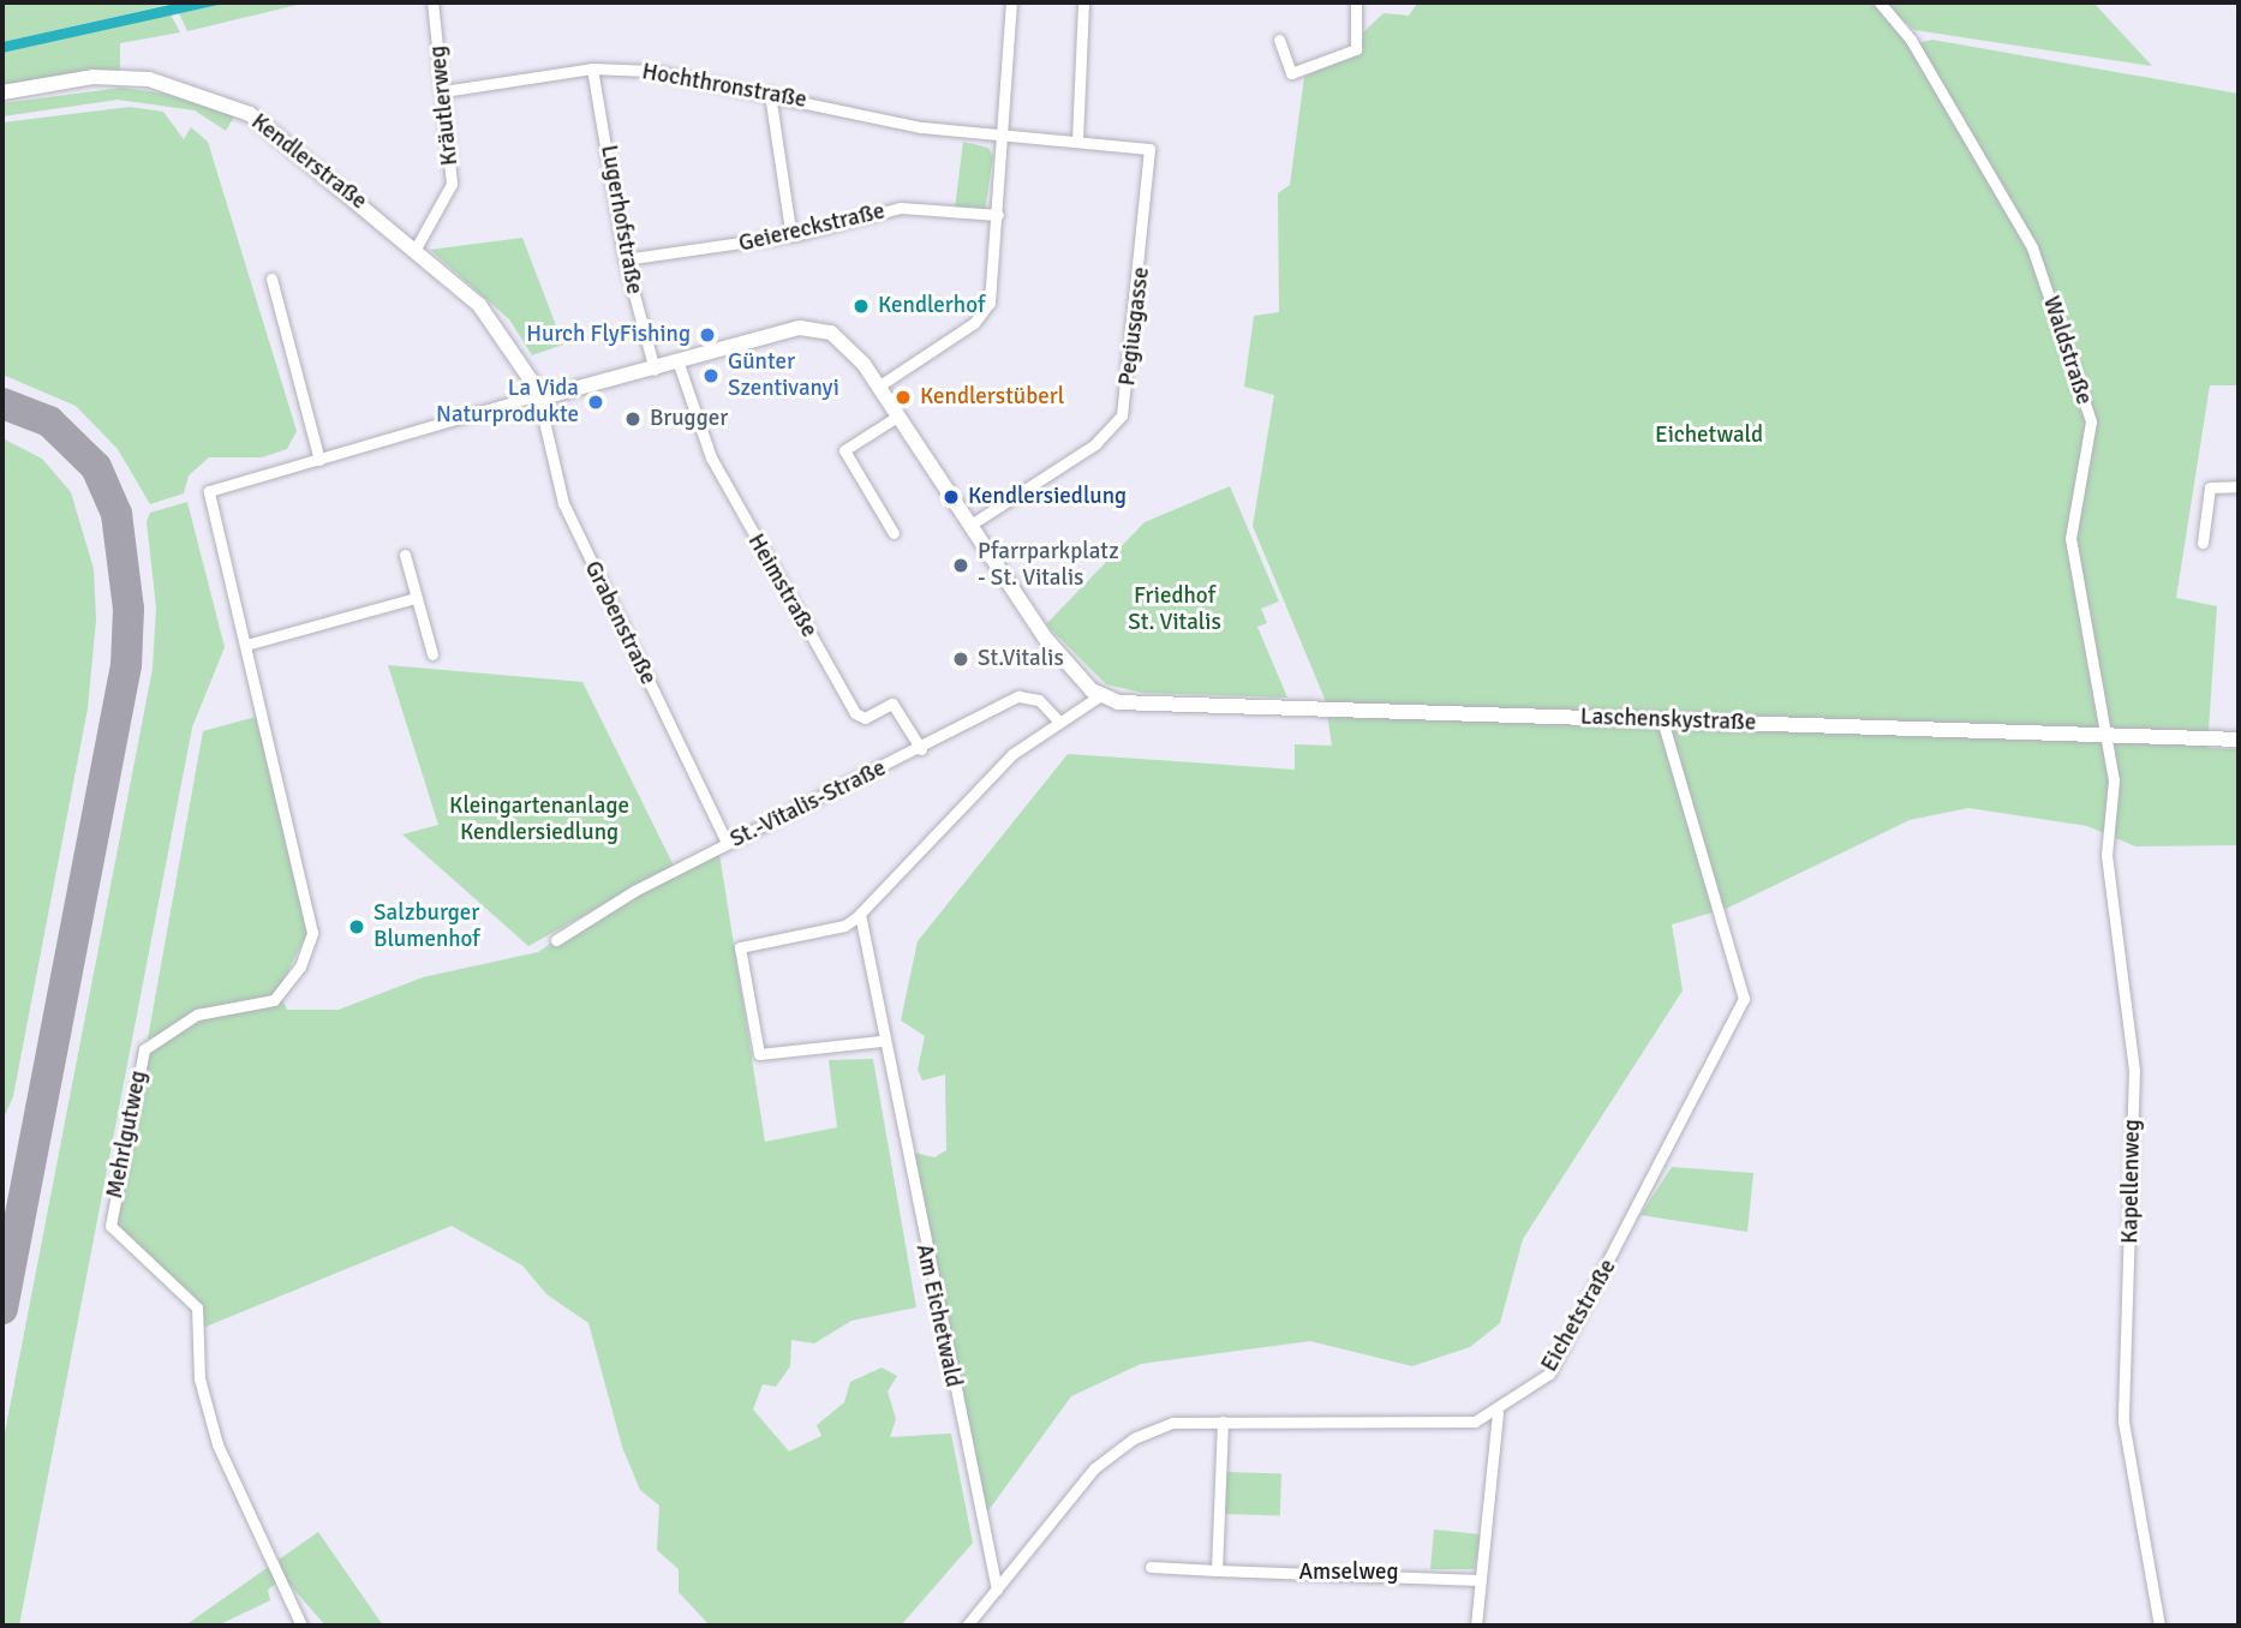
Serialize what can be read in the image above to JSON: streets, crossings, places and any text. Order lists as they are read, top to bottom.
{
  "streets": {
    "street": [
      "Hochthronstraße",
      "Kräutlerweg",
      "Kendlerstraße",
      "Lugerhofstraße",
      "Geiereckstraße",
      "Pegiusgasse",
      "Waldstraße",
      "Heimstraße",
      "Grabenstraße",
      "Laschenskystraße",
      "St.-Vitalis-Straße",
      "Mehrlgutweg",
      "Kapellenweg",
      "Am Eichetwald",
      "Eichetstraße",
      "Amselweg"
    ]
  },
  "crossings": [
    ["Hochthronstraße", "Kräutlerweg"],
    ["Hochthronstraße", "Lugerhofstraße"],
    ["Hochthronstraße", "Pegiusgasse"],
    ["Kräutlerweg", "Kendlerstraße"],
    ["Kendlerstraße", "Grabenstraße"],
    ["Lugerhofstraße", "Geiereckstraße"],
    ["Waldstraße", "Laschenskystraße"],
    ["Waldstraße", "Kapellenweg"],
    ["Heimstraße", "St.-Vitalis-Straße"],
    ["Grabenstraße", "St.-Vitalis-Straße"],
    ["Laschenskystraße", "Kapellenweg"],
    ["Laschenskystraße", "Eichetstraße"],
    ["Am Eichetwald", "Eichetstraße"]
  ],
  "parks": ["Eichetwald", "Friedhof St. Vitalis", "Kleingartenanlage Kendlersiedlung"],
  "places": [
    "Kendlerhof",
    "Hurch FlyFishing",
    "Günter Szentivanyi",
    "Kendlerstüberl",
    "La Vida Naturprodukte",
    "Brugger",
    "Kendlersiedlung",
    "Pfarrparkplatz - St. Vitalis",
    "St.Vitalis",
    "Salzburger Blumenhof"
  ]
}
